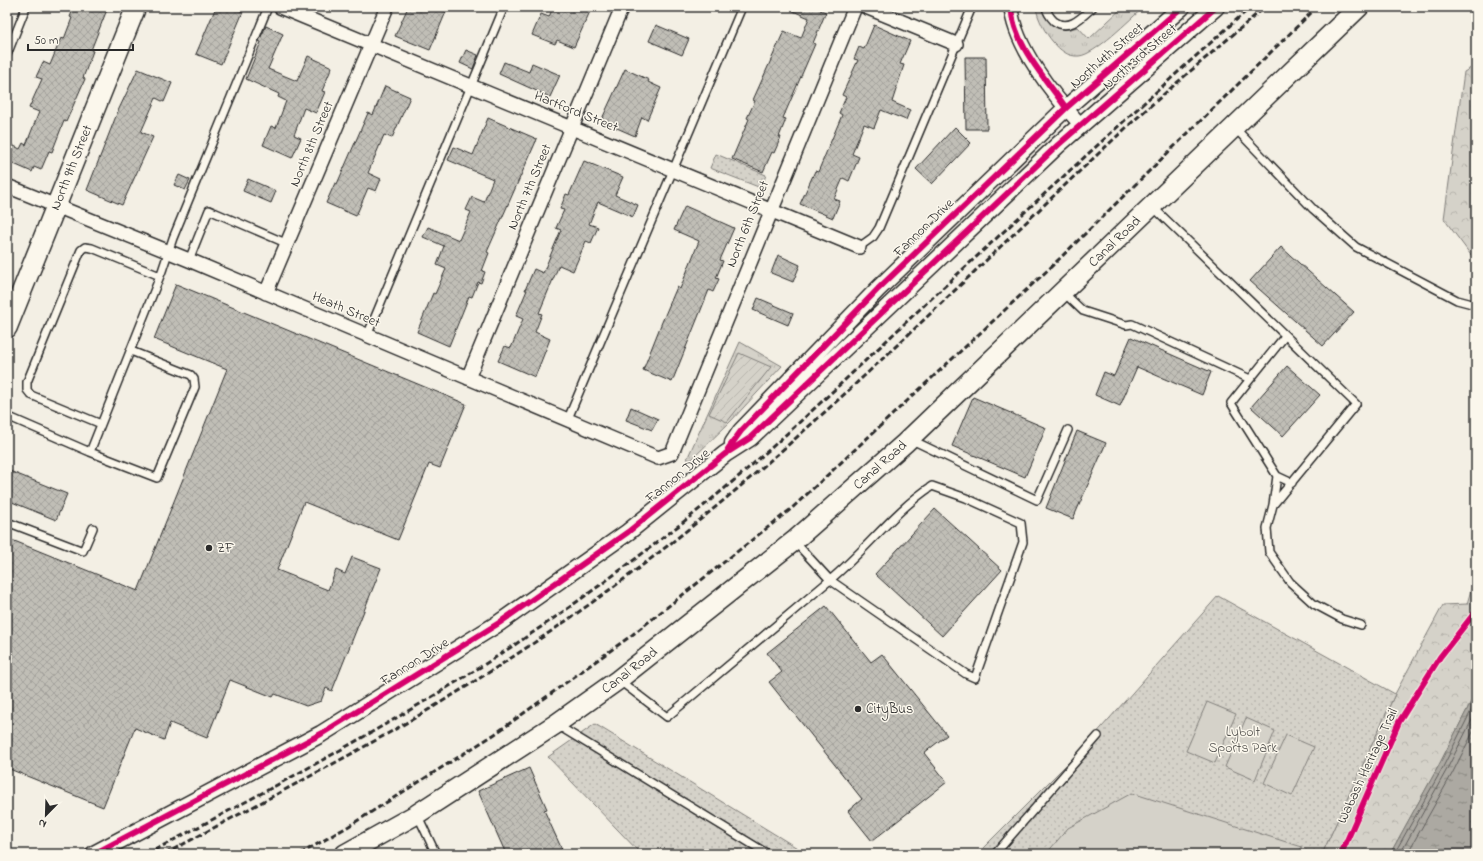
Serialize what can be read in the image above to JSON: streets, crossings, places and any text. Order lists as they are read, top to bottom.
{
  "streets": {
    "main road": ["North 9th Street", "Canal Road"],
    "street": [
      "North 4th Street",
      "North 3rd Street",
      "Hartford Street",
      "North 8th Street",
      "North 7th Street",
      "North 6th Street",
      "Fannon Drive",
      "Heath Street"
    ],
    "cycle path": ["Wabash Heritage Trail"]
  },
  "crossings": [
    ["North 4th Street", "Fannon Drive"],
    ["North 3rd Street", "Fannon Drive"],
    ["Hartford Street", "North 8th Street"],
    ["Hartford Street", "North 7th Street"],
    ["Hartford Street", "North 6th Street"],
    ["North 8th Street", "Heath Street"],
    ["North 9th Street", "Heath Street"],
    ["North 7th Street", "Heath Street"],
    ["North 6th Street", "Heath Street"]
  ],
  "parks": ["Lybolt Sports Park"],
  "places": ["ZF", "CityBus"],
  "scale_bar": "50 m",
  "north": "bottom left"
}
